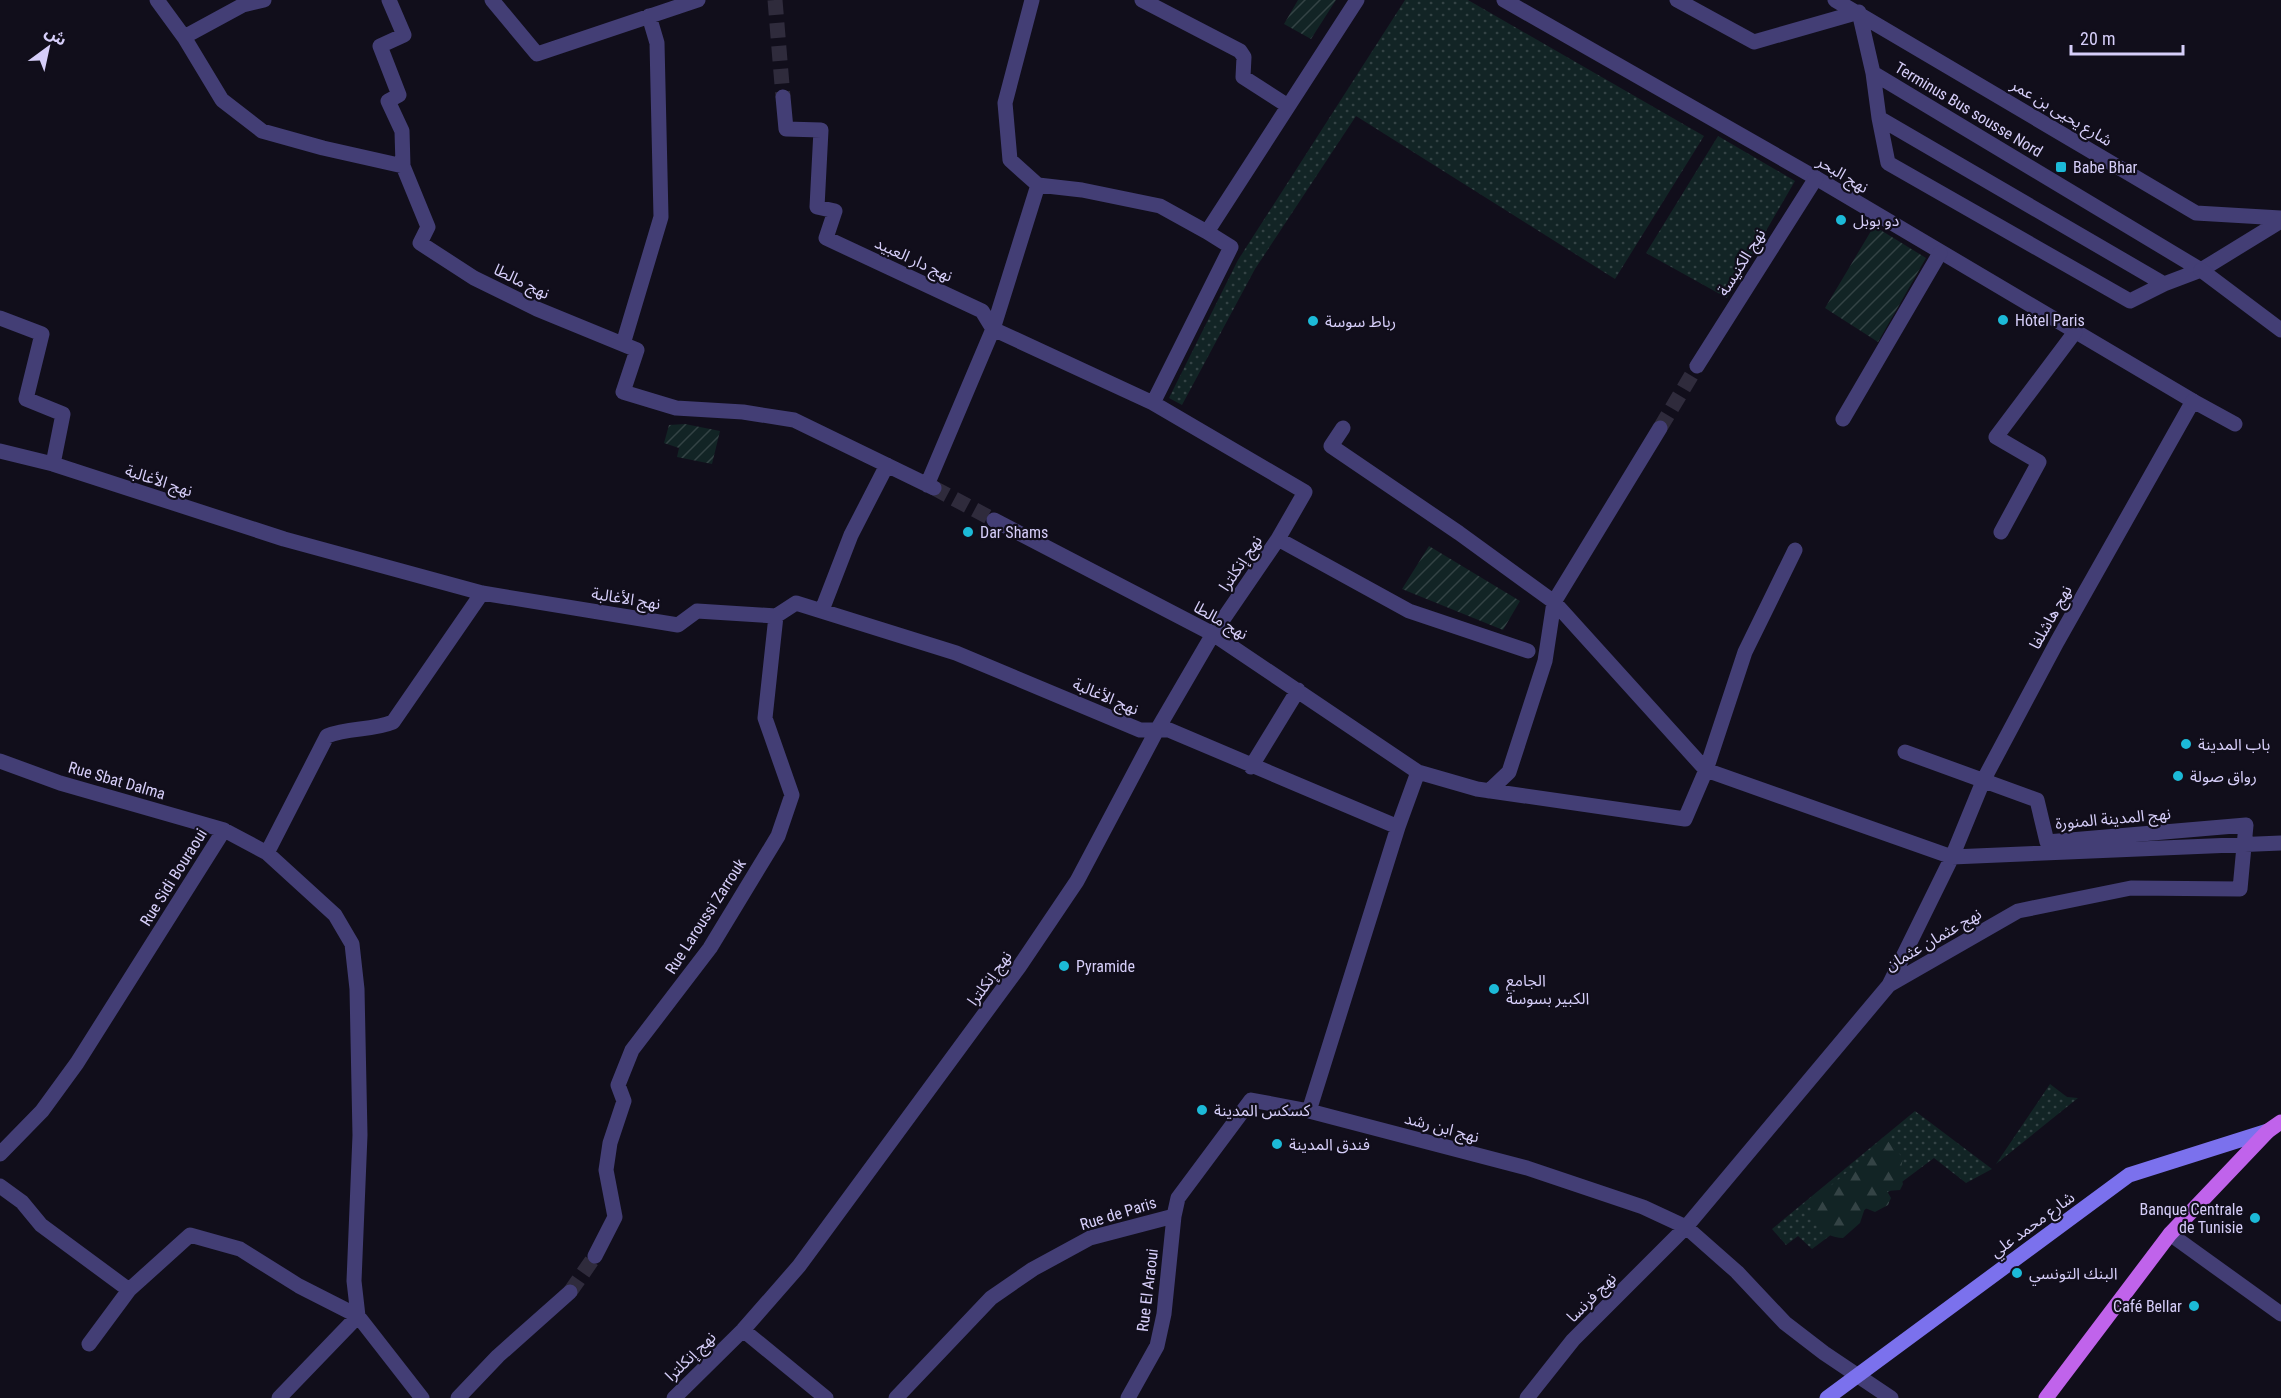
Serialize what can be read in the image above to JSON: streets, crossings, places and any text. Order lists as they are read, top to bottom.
{
  "streets": {
    "main road": ["شارع محمد علي"],
    "street": [
      "Terminus Bus sousse Nord",
      "شارع يحيى بن عمر",
      "نهج البحر",
      "نهج دار العبيد",
      "نهج الكنيسة",
      "نهج مالطا",
      "نهج الأغالبة",
      "نهج إنكلترا",
      "نهج هاشلفا",
      "Rue Sbat Dalma",
      "نهج المدينة المنورة",
      "Rue Sidi Bouraoui",
      "Rue Laroussi Zarrouk",
      "نهج عثمان عثمان",
      "نهج ابن رشد",
      "Rue de Paris",
      "Rue El Araoui",
      "نهج فرنسا"
    ]
  },
  "crossings": [
    ["Terminus Bus sousse Nord", "شارع يحيى بن عمر"],
    ["نهج البحر", "نهج الكنيسة"],
    ["نهج البحر", "نهج هاشلفا"],
    ["نهج دار العبيد", "نهج إنكلترا"],
    ["نهج مالطا", "نهج إنكلترا"],
    ["نهج الأغالبة", "نهج إنكلترا"],
    ["نهج الأغالبة", "Rue Laroussi Zarrouk"],
    ["نهج هاشلفا", "نهج المدينة المنورة"],
    ["نهج هاشلفا", "نهج عثمان عثمان"],
    ["Rue Sbat Dalma", "Rue Sidi Bouraoui"],
    ["نهج المدينة المنورة", "نهج عثمان عثمان"],
    ["نهج عثمان عثمان", "نهج ابن رشد"],
    ["نهج عثمان عثمان", "نهج فرنسا"],
    ["نهج ابن رشد", "Rue de Paris"],
    ["نهج ابن رشد", "شارع محمد علي"],
    ["نهج ابن رشد", "نهج فرنسا"],
    ["Rue de Paris", "Rue El Araoui"]
  ],
  "places": {
    "transit": ["Babe Bhar"],
    "other": [
      "دو بوبل",
      "Hôtel Paris",
      "رباط سوسة",
      "Dar Shams",
      "باب المدينة",
      "رواق صولة",
      "Pyramide",
      "الجامع الكبير بسوسة",
      "كسكس المدينة",
      "فندق المدينة",
      "Banque Centrale de Tunisie",
      "البنك التونسي",
      "Café Bellar"
    ]
  },
  "scale_bar": "20 m",
  "north": "top right"
}
